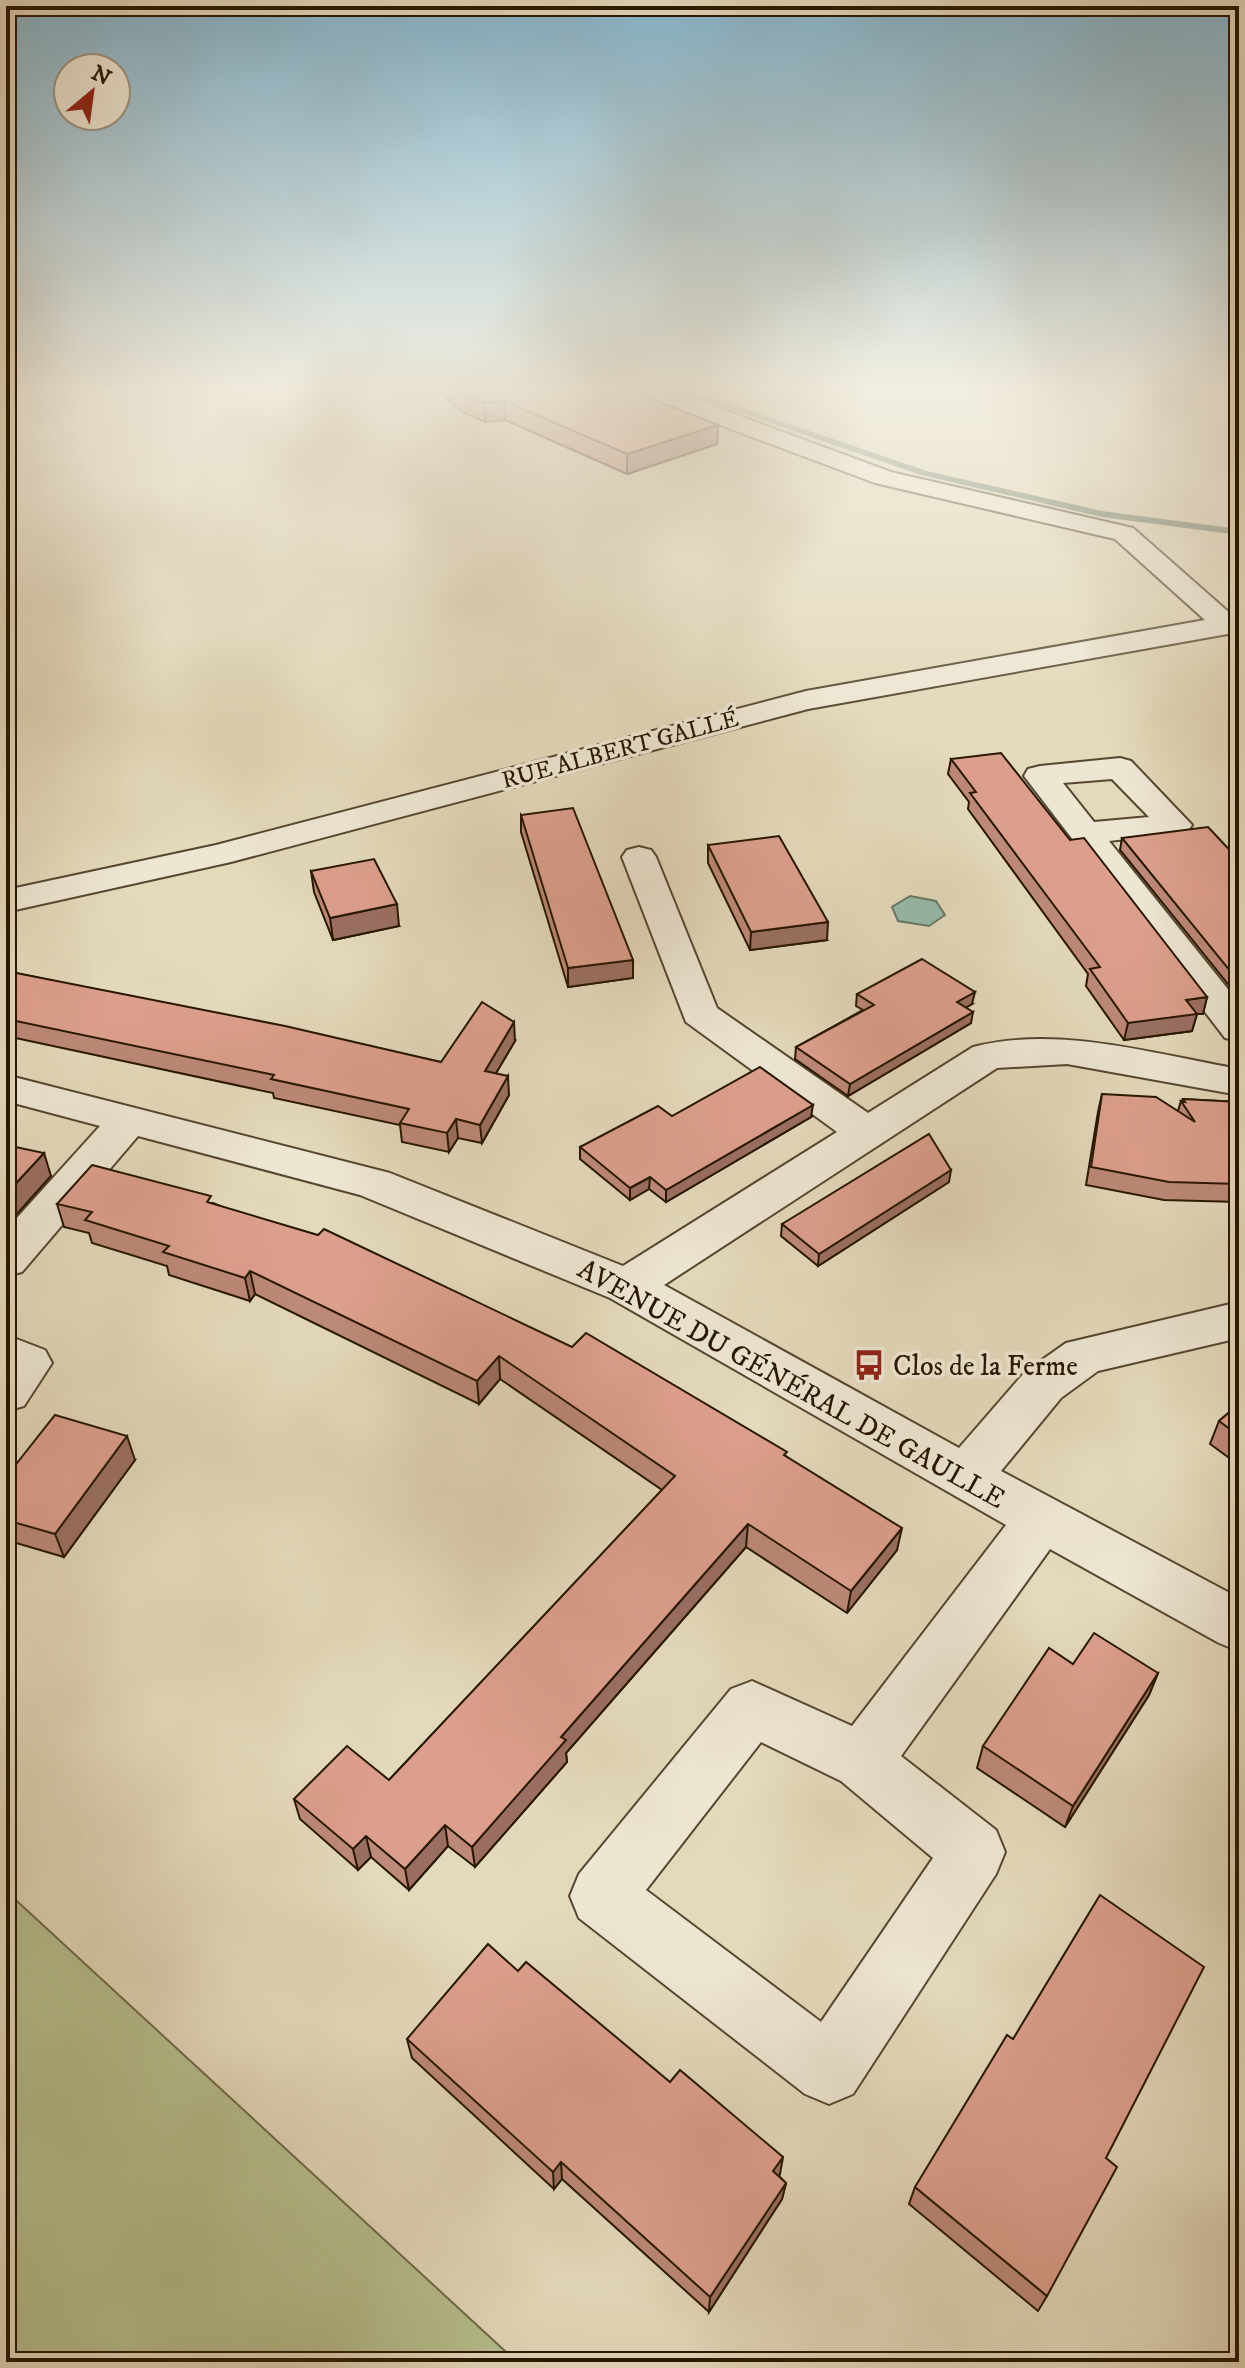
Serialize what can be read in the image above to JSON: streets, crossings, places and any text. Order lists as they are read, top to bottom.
{
  "streets": {
    "street": ["RUE ALBERT GALLÉ", "AVENUE DU GÉNÉRAL DE GAULLE"]
  },
  "places": {
    "bus stop": ["Clos de la Ferme"]
  },
  "north": "top right"
}
